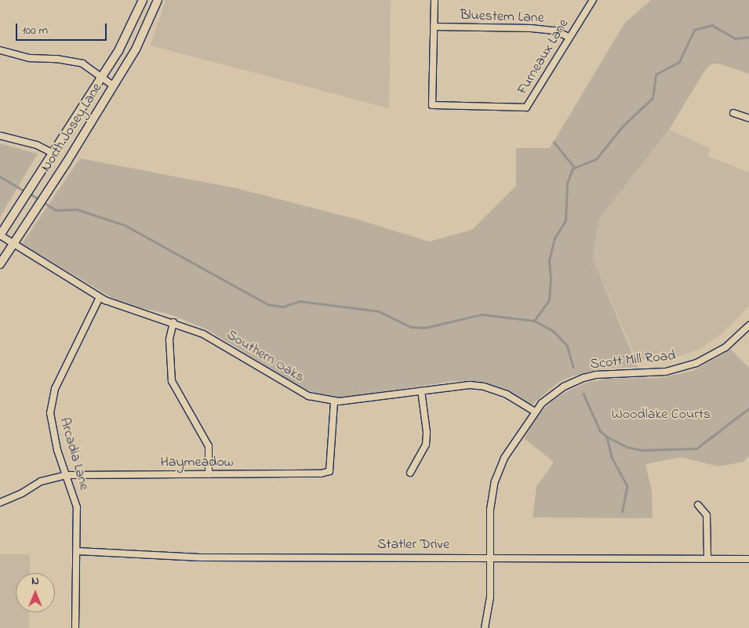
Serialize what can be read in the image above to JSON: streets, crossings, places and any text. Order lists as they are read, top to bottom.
{
  "streets": {
    "main road": ["North Josey Lane"],
    "street": [
      "Bluestem Lane",
      "Furneaux Lane",
      "Southern Oaks",
      "Scott Mill Road",
      "Arcadia Lane",
      "Haymeadow",
      "Statler Drive"
    ]
  },
  "crossings": [
    ["Bluestem Lane", "Furneaux Lane"],
    ["North Josey Lane", "Southern Oaks"],
    ["Southern Oaks", "Scott Mill Road"],
    ["Southern Oaks", "Arcadia Lane"],
    ["Southern Oaks", "Haymeadow"],
    ["Scott Mill Road", "Statler Drive"],
    ["Arcadia Lane", "Haymeadow"],
    ["Arcadia Lane", "Statler Drive"]
  ],
  "parks": ["Woodlake Courts"],
  "scale_bar": "100 m",
  "north": "top"
}
